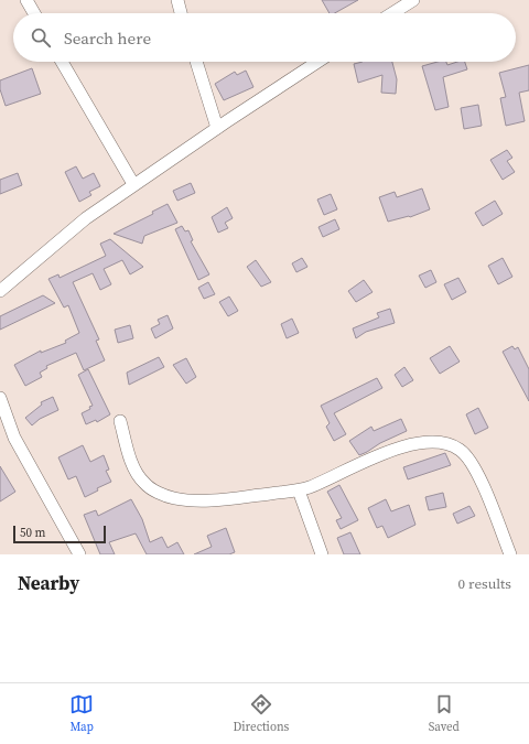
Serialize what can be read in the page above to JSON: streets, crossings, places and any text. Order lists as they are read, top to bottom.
{
  "scale_bar": "50 m",
  "page": {
    "search": "Search here",
    "scale": "50 m",
    "heading": ["Nearby", "0 results"],
    "nav": ["Map", "Directions", "Saved"]
  }
}
